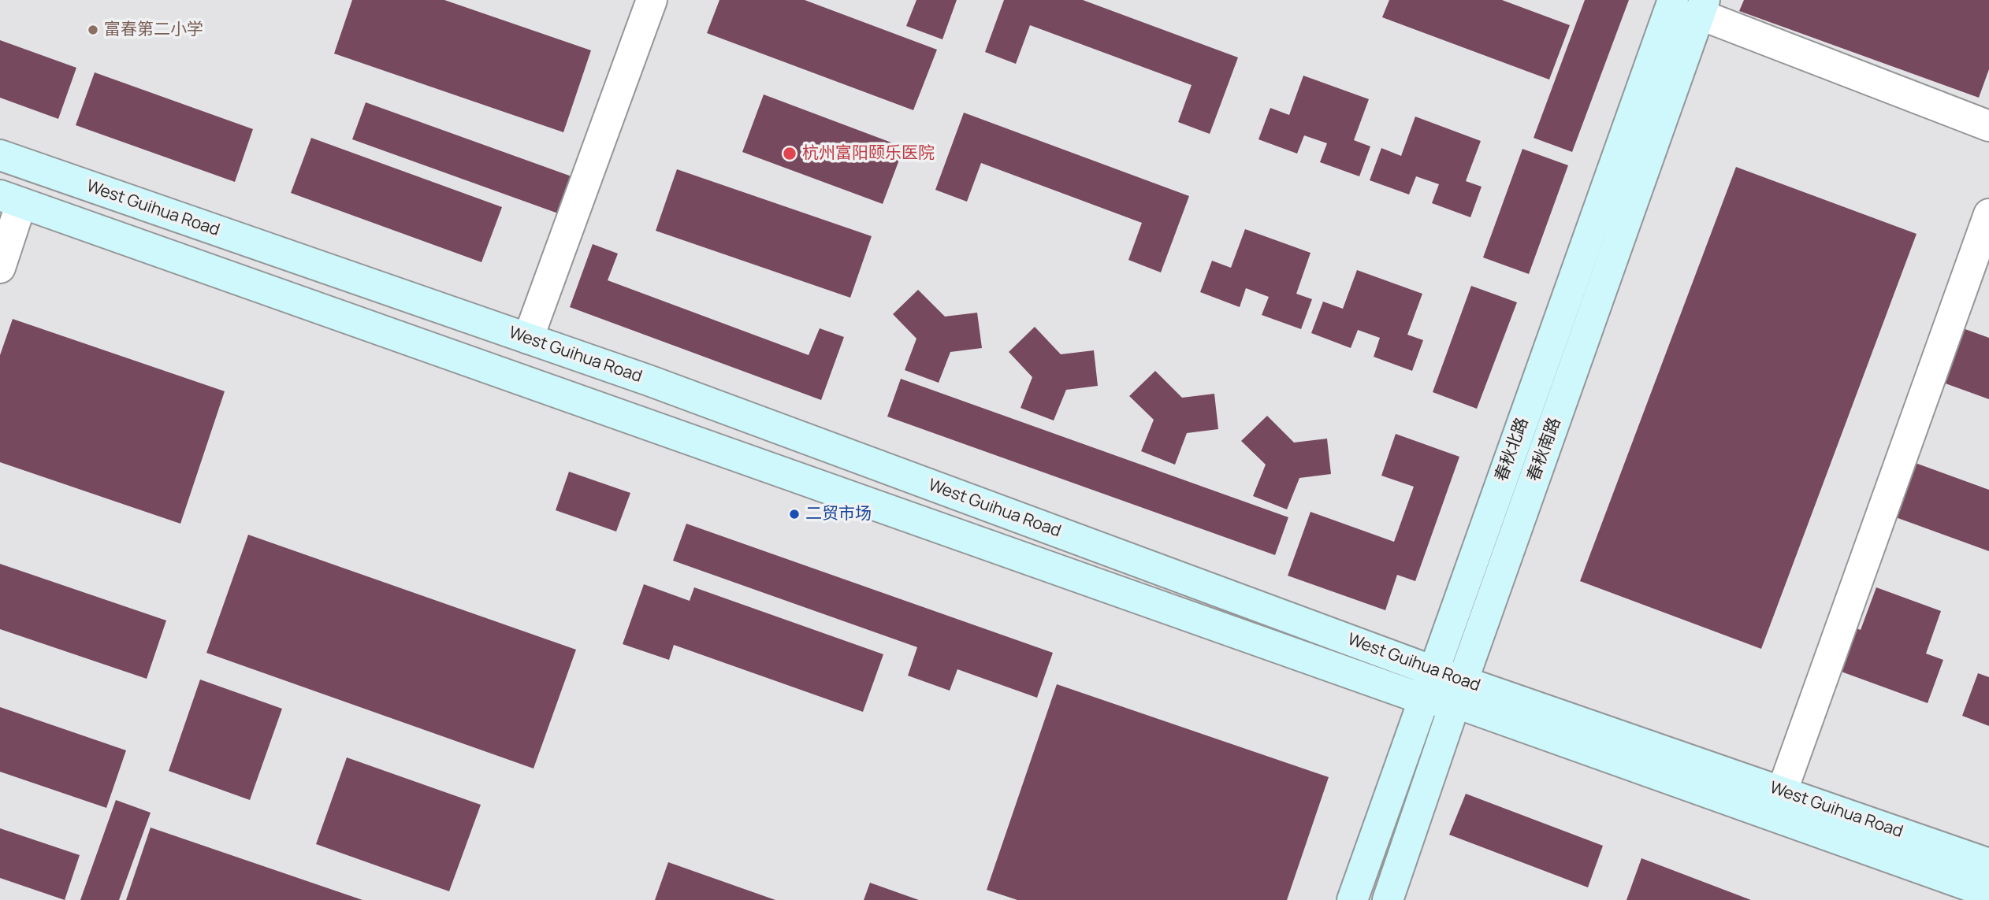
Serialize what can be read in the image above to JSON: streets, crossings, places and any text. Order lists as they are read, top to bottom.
{
  "streets": {
    "main road": ["West Guihua Road", "春秋北路", "春秋南路"]
  },
  "crossings": [
    ["West Guihua Road", "春秋北路"],
    ["West Guihua Road", "春秋南路"]
  ],
  "places": ["富春第二小学", "杭州富阳颐乐医院", "二贸市场"]
}
